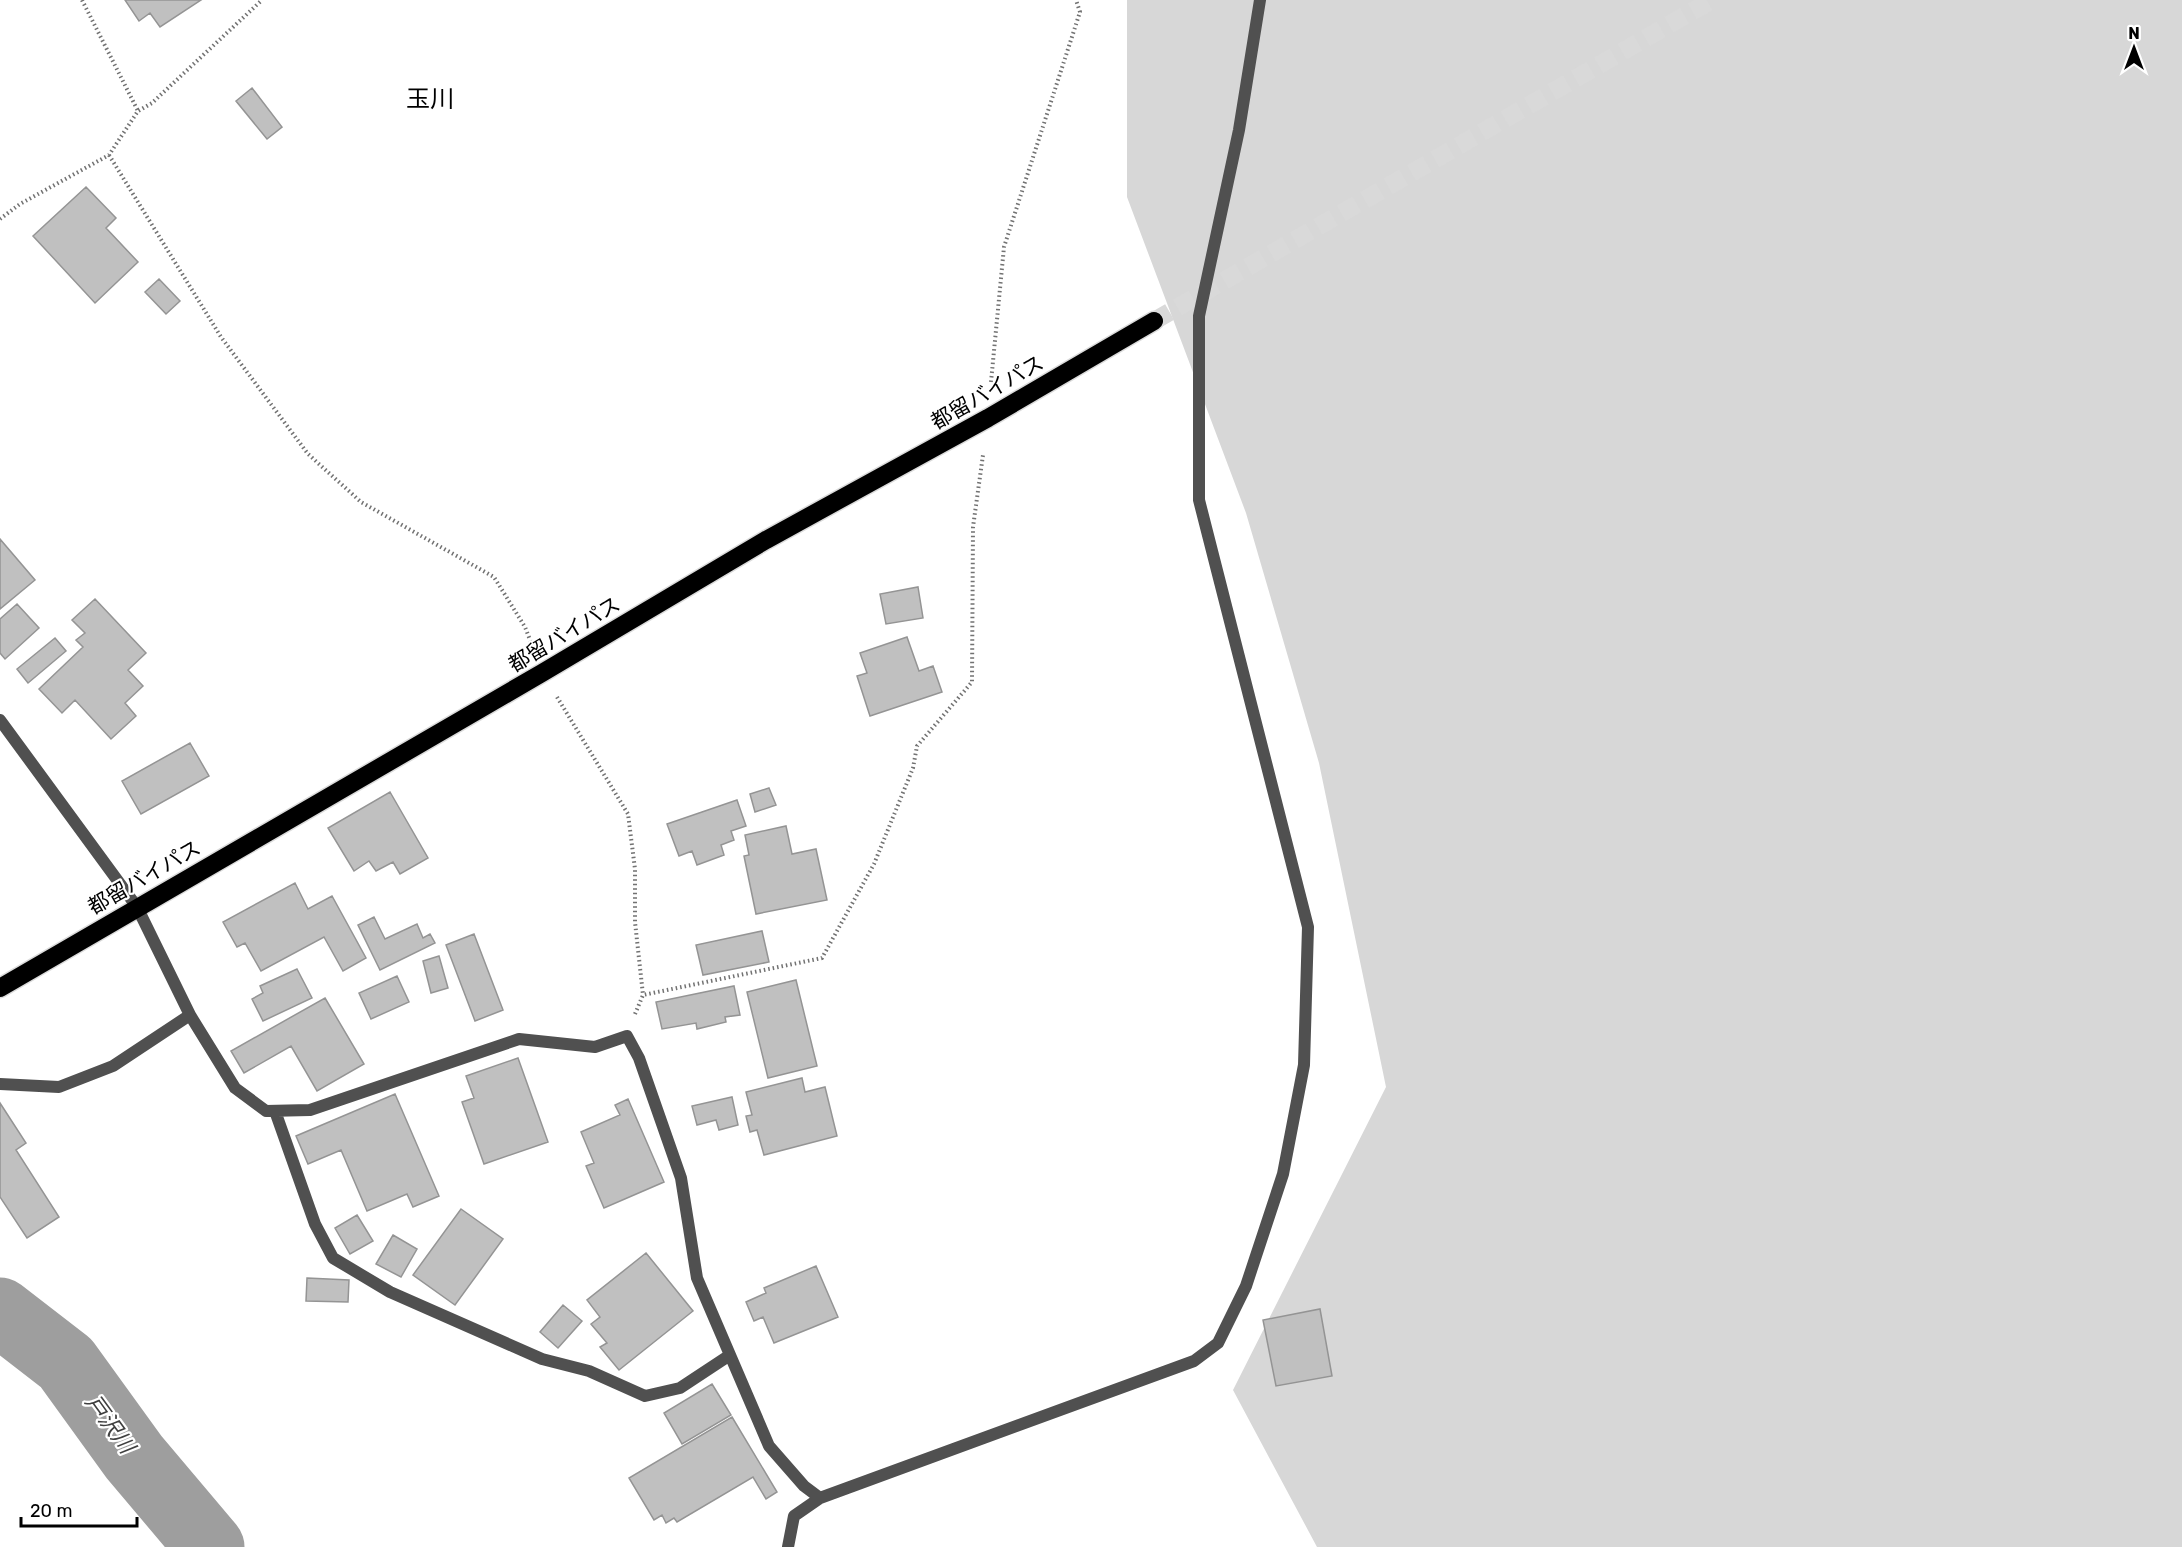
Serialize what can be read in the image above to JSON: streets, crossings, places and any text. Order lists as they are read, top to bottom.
{
  "streets": {
    "highway": ["都留バイパス"]
  },
  "districts": ["玉川"],
  "water": ["戸沢川"],
  "scale_bar": "20 m",
  "north": "top"
}
